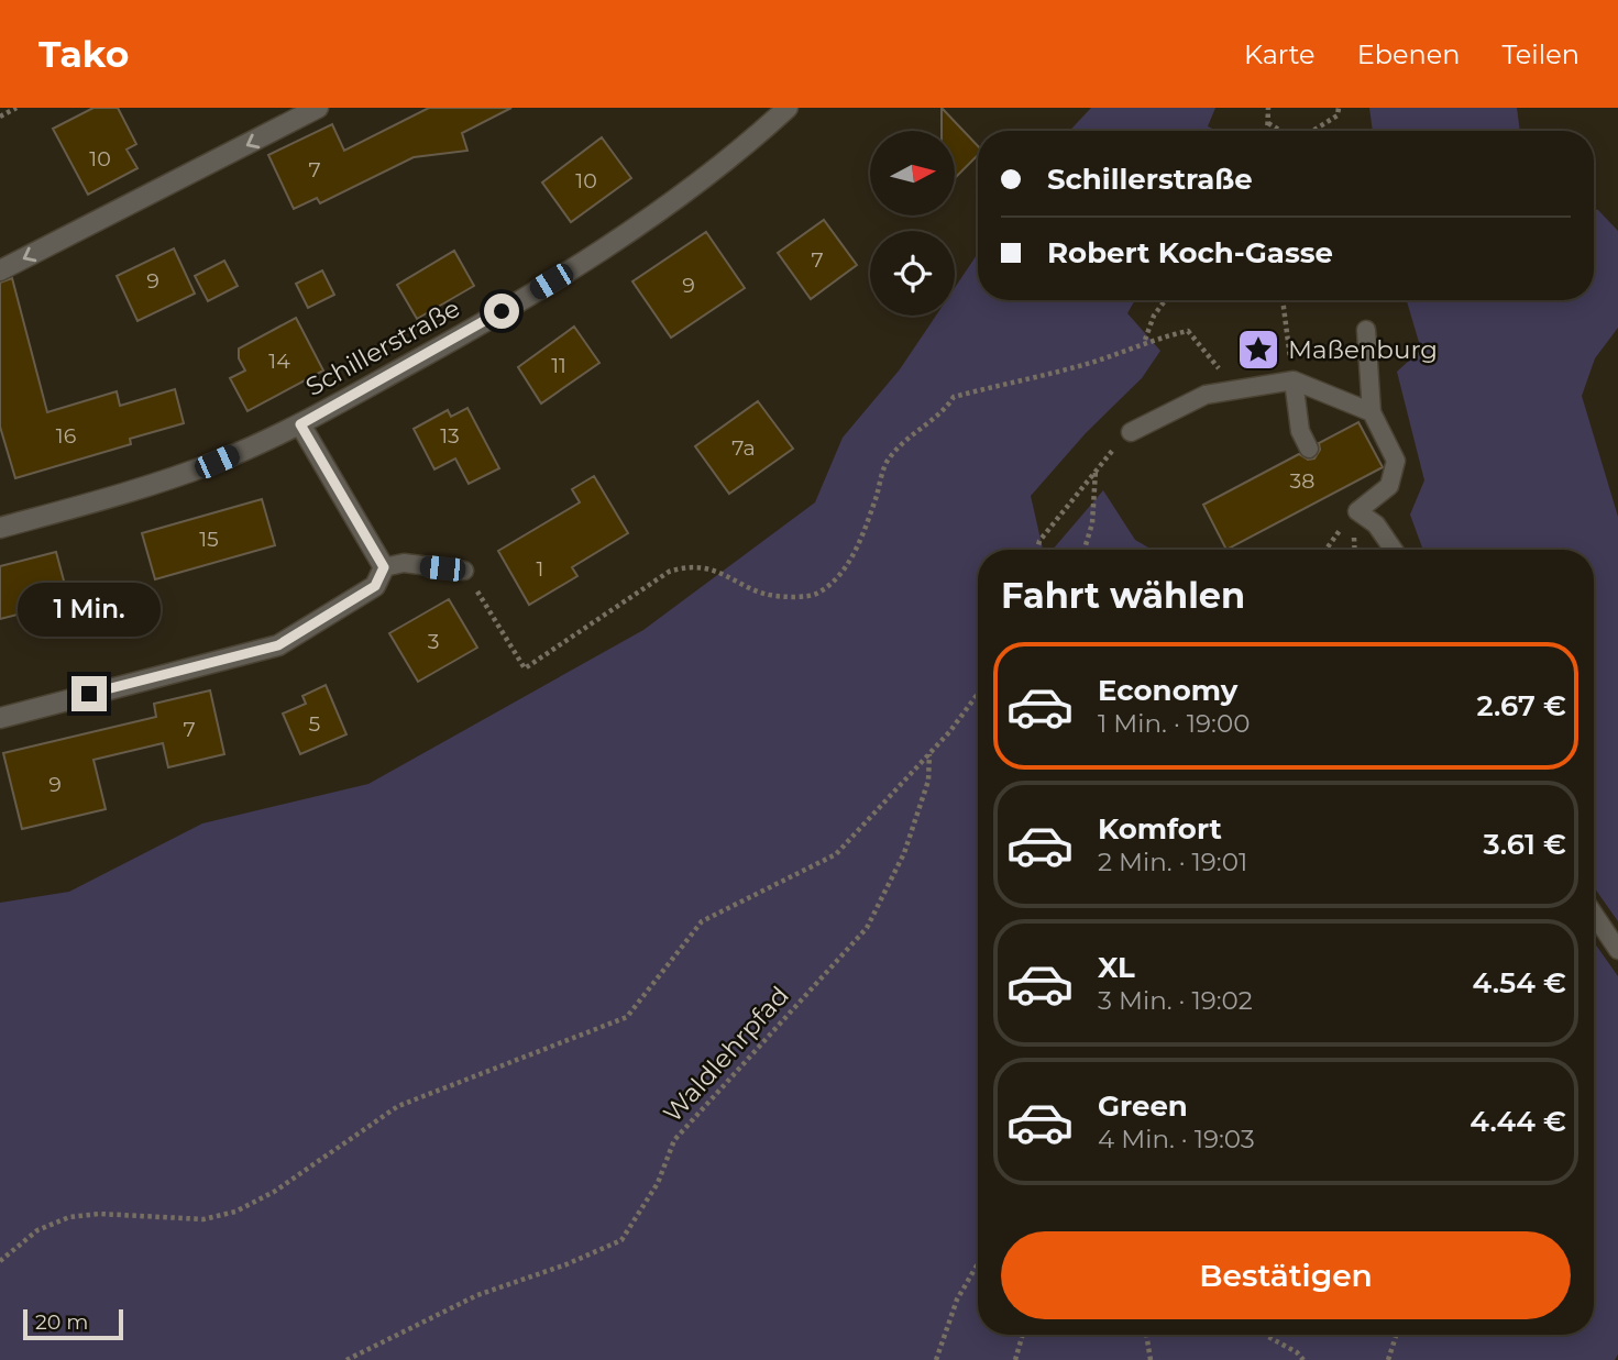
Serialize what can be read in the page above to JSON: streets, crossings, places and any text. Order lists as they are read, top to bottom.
{
  "streets": {
    "street": ["Schillerstraße"],
    "path": ["Waldlehrpfad"]
  },
  "places": {
    "place": ["Maßenburg"]
  },
  "house_numbers": [
    "10",
    "7",
    "10",
    "7",
    "9",
    "9",
    "14",
    "11",
    "16",
    "13",
    "7a",
    "38",
    "15",
    "1",
    "3",
    "5",
    "7",
    "9"
  ],
  "scale_bar": "20 m",
  "north": "right",
  "page": {
    "header": "Tako",
    "nav": ["Karte", "Ebenen", "Teilen"],
    "banner": ["Schillerstraße", "Robert Koch-Gasse"],
    "heading": "Fahrt wählen",
    "bubble": "1 Min.",
    "list": [
      {
        "name": "Economy",
        "note": "1 Min. · 19:00",
        "value": "2.67 €"
      },
      {
        "name": "Komfort",
        "note": "2 Min. · 19:01",
        "value": "3.61 €"
      },
      {
        "name": "XL",
        "note": "3 Min. · 19:02",
        "value": "4.54 €"
      },
      {
        "name": "Green",
        "note": "4 Min. · 19:03",
        "value": "4.44 €"
      }
    ],
    "buttons": "Bestätigen",
    "scale": "20 m"
  }
}
